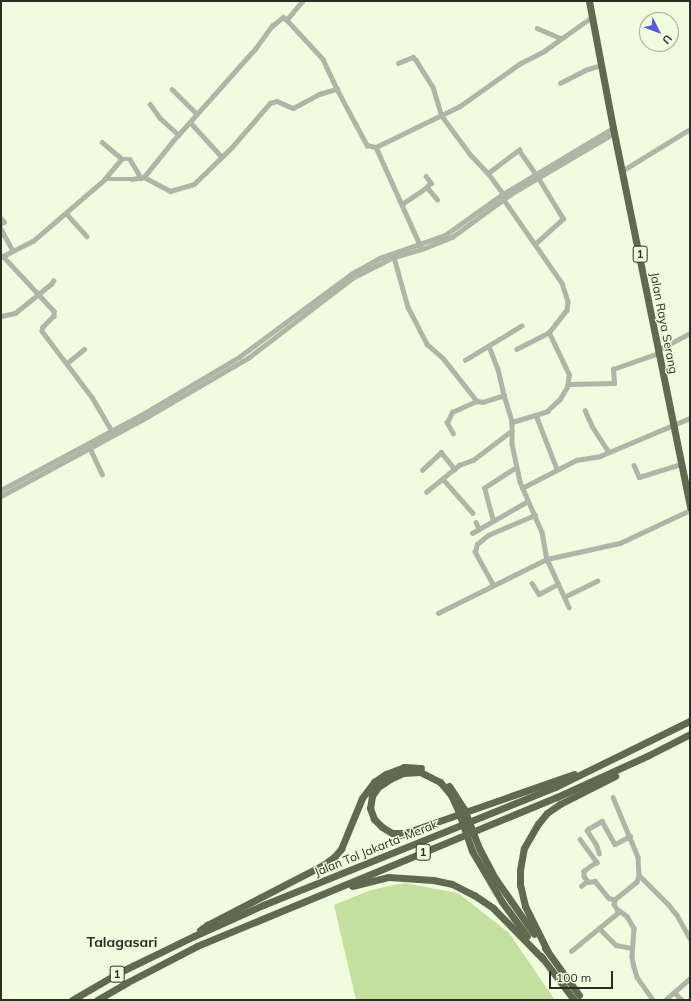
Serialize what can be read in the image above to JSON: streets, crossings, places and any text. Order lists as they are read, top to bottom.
{
  "streets": {
    "highway": ["1", "Jalan Raya Serang", "Jalan Tol Jakarta–Merak"]
  },
  "districts": ["Talagasari"],
  "scale_bar": "100 m",
  "north": "bottom right"
}
